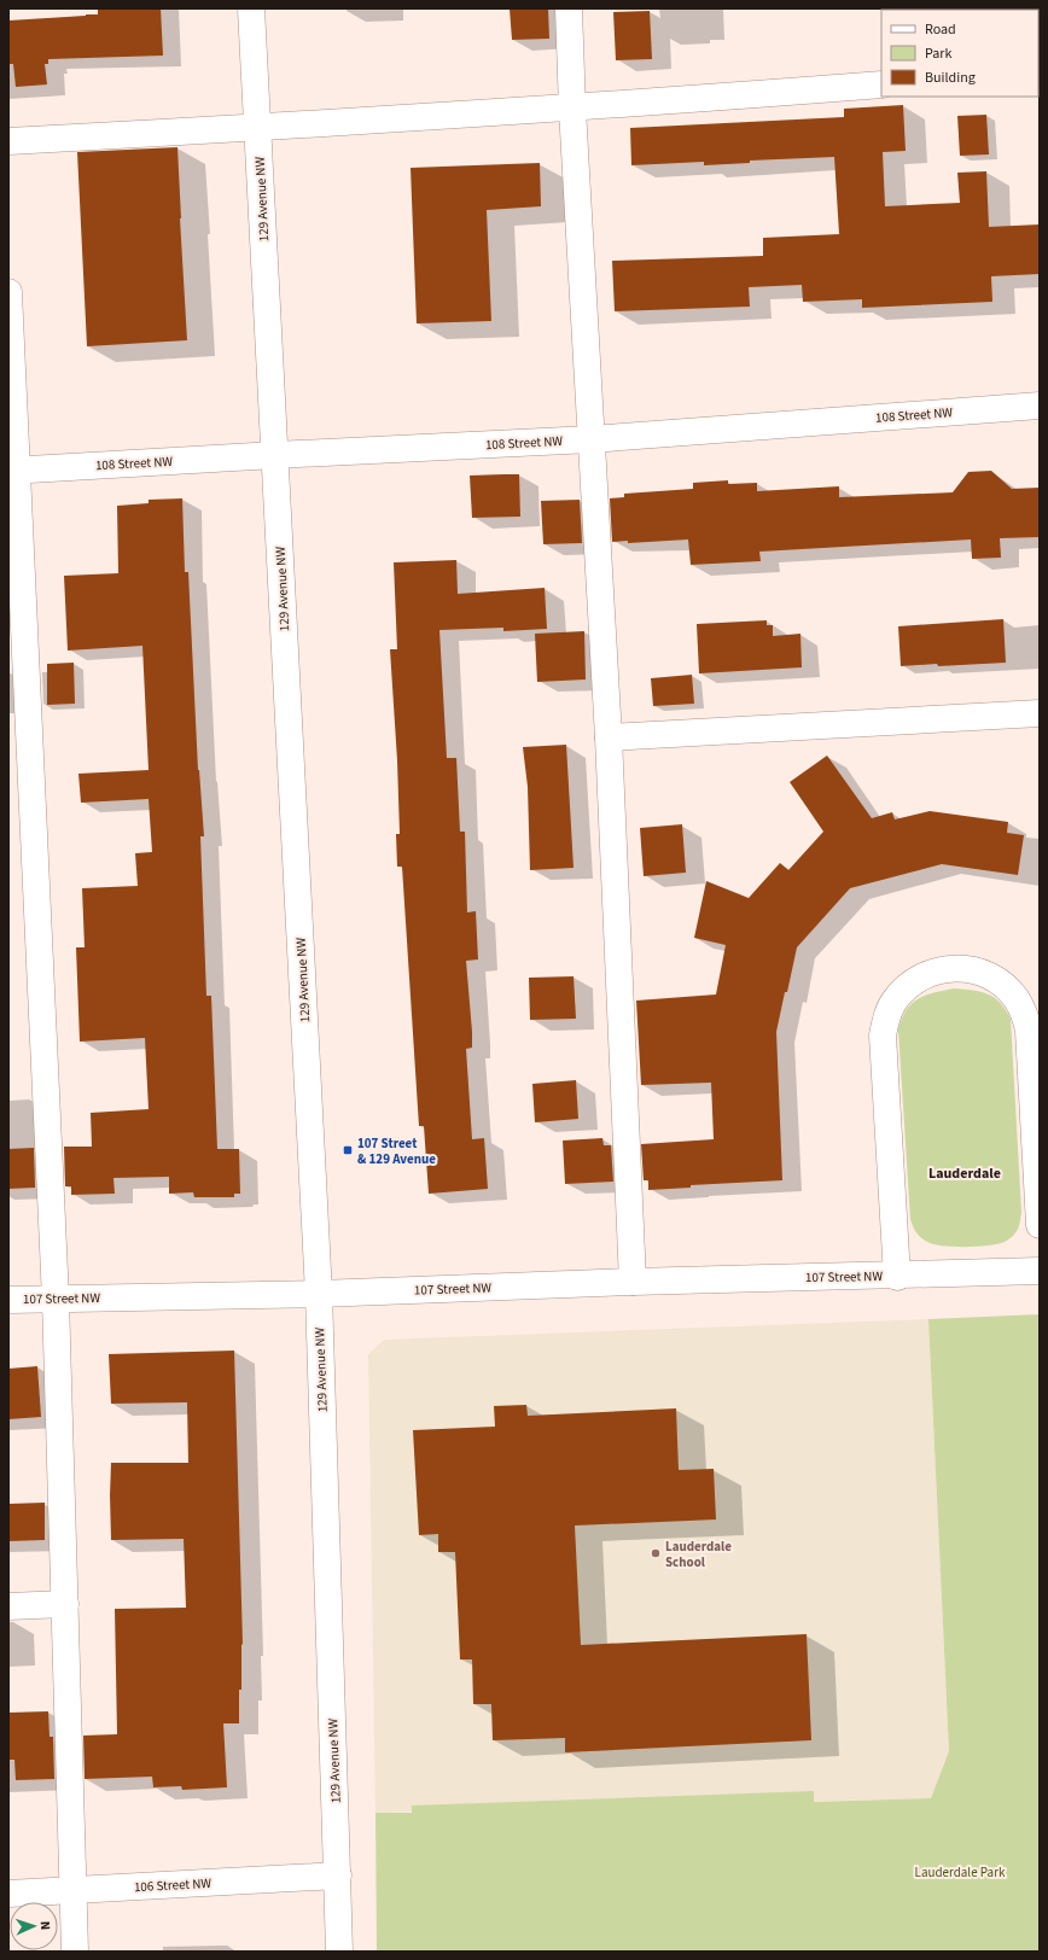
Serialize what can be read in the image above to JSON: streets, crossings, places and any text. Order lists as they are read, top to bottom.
{
  "streets": {
    "street": [
      "129 Avenue NW",
      "108 Street NW",
      "107 Street NW",
      "106 Street NW"
    ]
  },
  "crossings": [
    ["129 Avenue NW", "108 Street NW"],
    ["129 Avenue NW", "107 Street NW"],
    ["129 Avenue NW", "106 Street NW"]
  ],
  "districts": ["Lauderdale"],
  "parks": ["Lauderdale Park"],
  "places": {
    "transit": ["107 Street & 129 Avenue"],
    "other": ["Lauderdale School"]
  },
  "legend": ["Road", "Park", "Building"],
  "north": "right"
}
